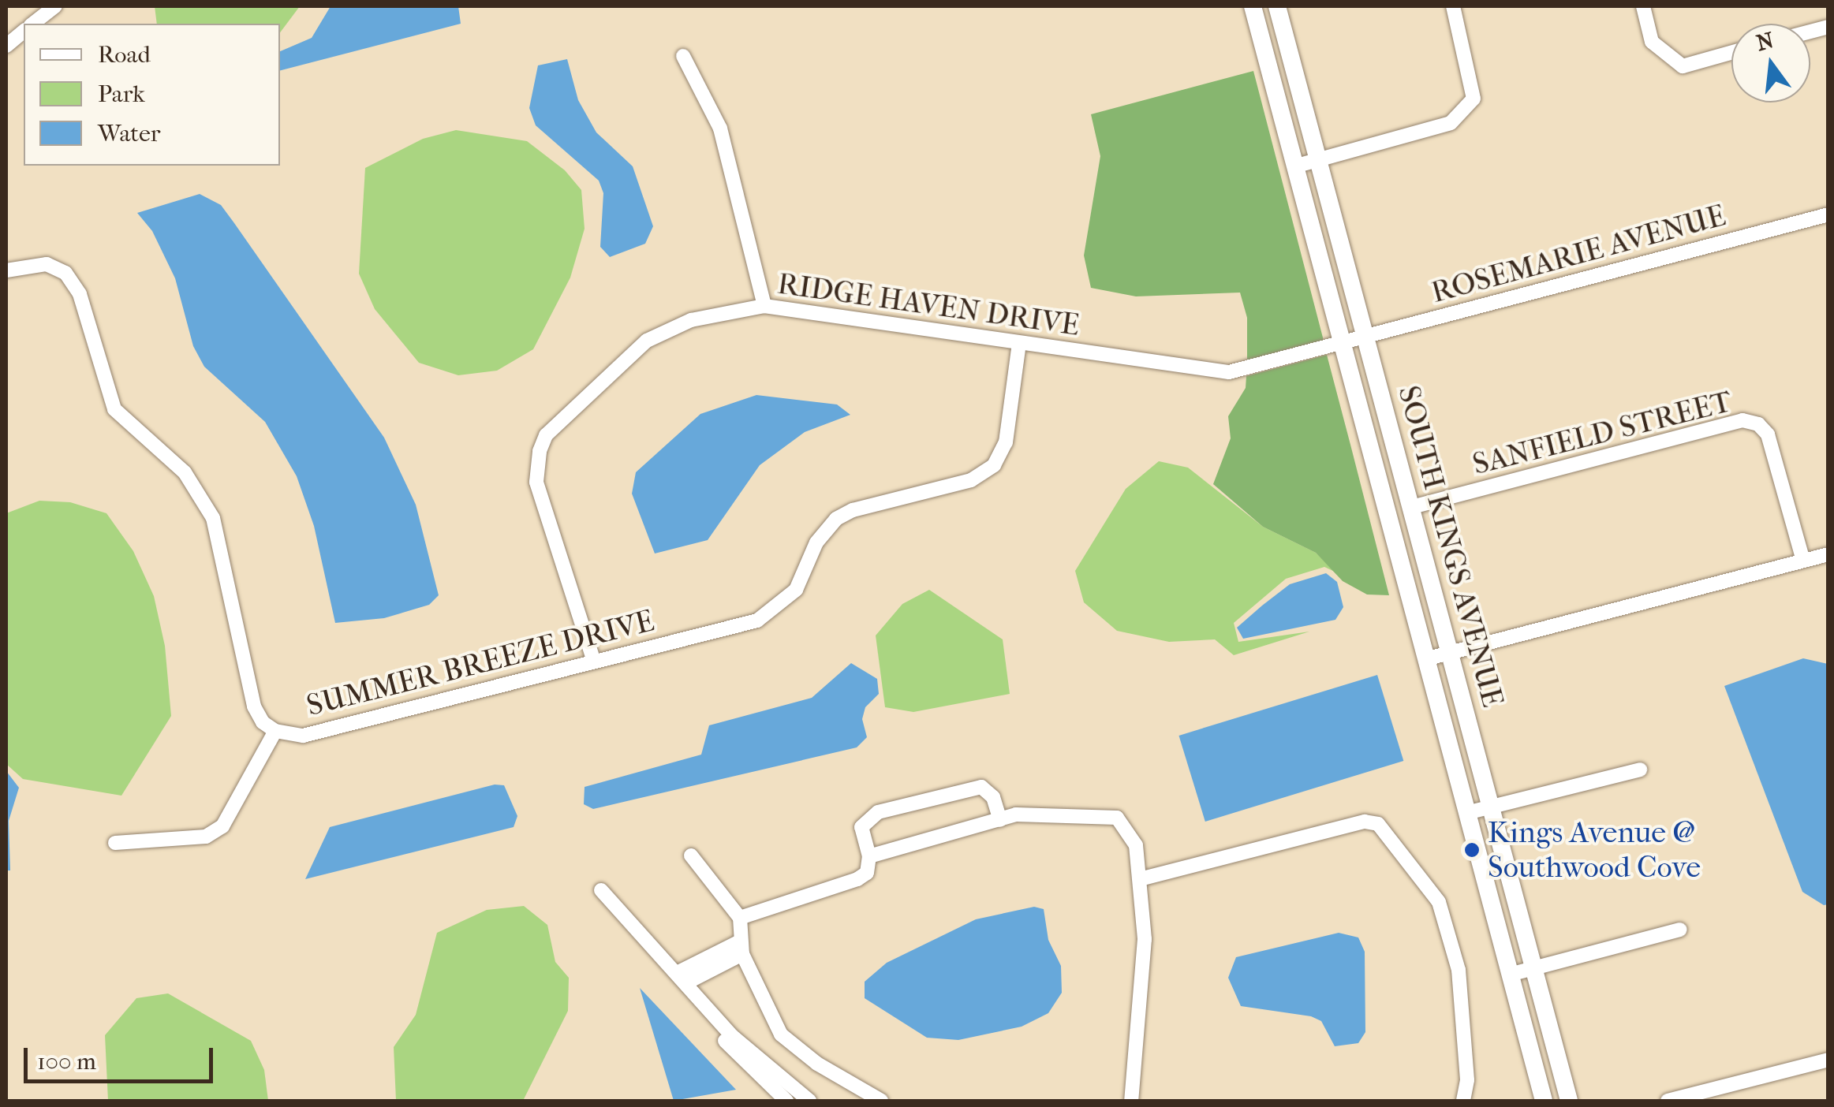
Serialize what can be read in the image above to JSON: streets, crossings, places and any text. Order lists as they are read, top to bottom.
{
  "streets": {
    "main road": ["SOUTH KINGS AVENUE"],
    "street": [
      "ROSEMARIE AVENUE",
      "RIDGE HAVEN DRIVE",
      "SANFIELD STREET",
      "SUMMER BREEZE DRIVE"
    ]
  },
  "crossings": [
    ["ROSEMARIE AVENUE", "RIDGE HAVEN DRIVE"],
    ["ROSEMARIE AVENUE", "SOUTH KINGS AVENUE"],
    ["RIDGE HAVEN DRIVE", "SOUTH KINGS AVENUE"],
    ["RIDGE HAVEN DRIVE", "SUMMER BREEZE DRIVE"],
    ["SANFIELD STREET", "SOUTH KINGS AVENUE"]
  ],
  "places": ["Kings Avenue @ Southwood Cove"],
  "legend": ["Road", "Park", "Water"],
  "scale_bar": "100 m",
  "north": "top"
}
